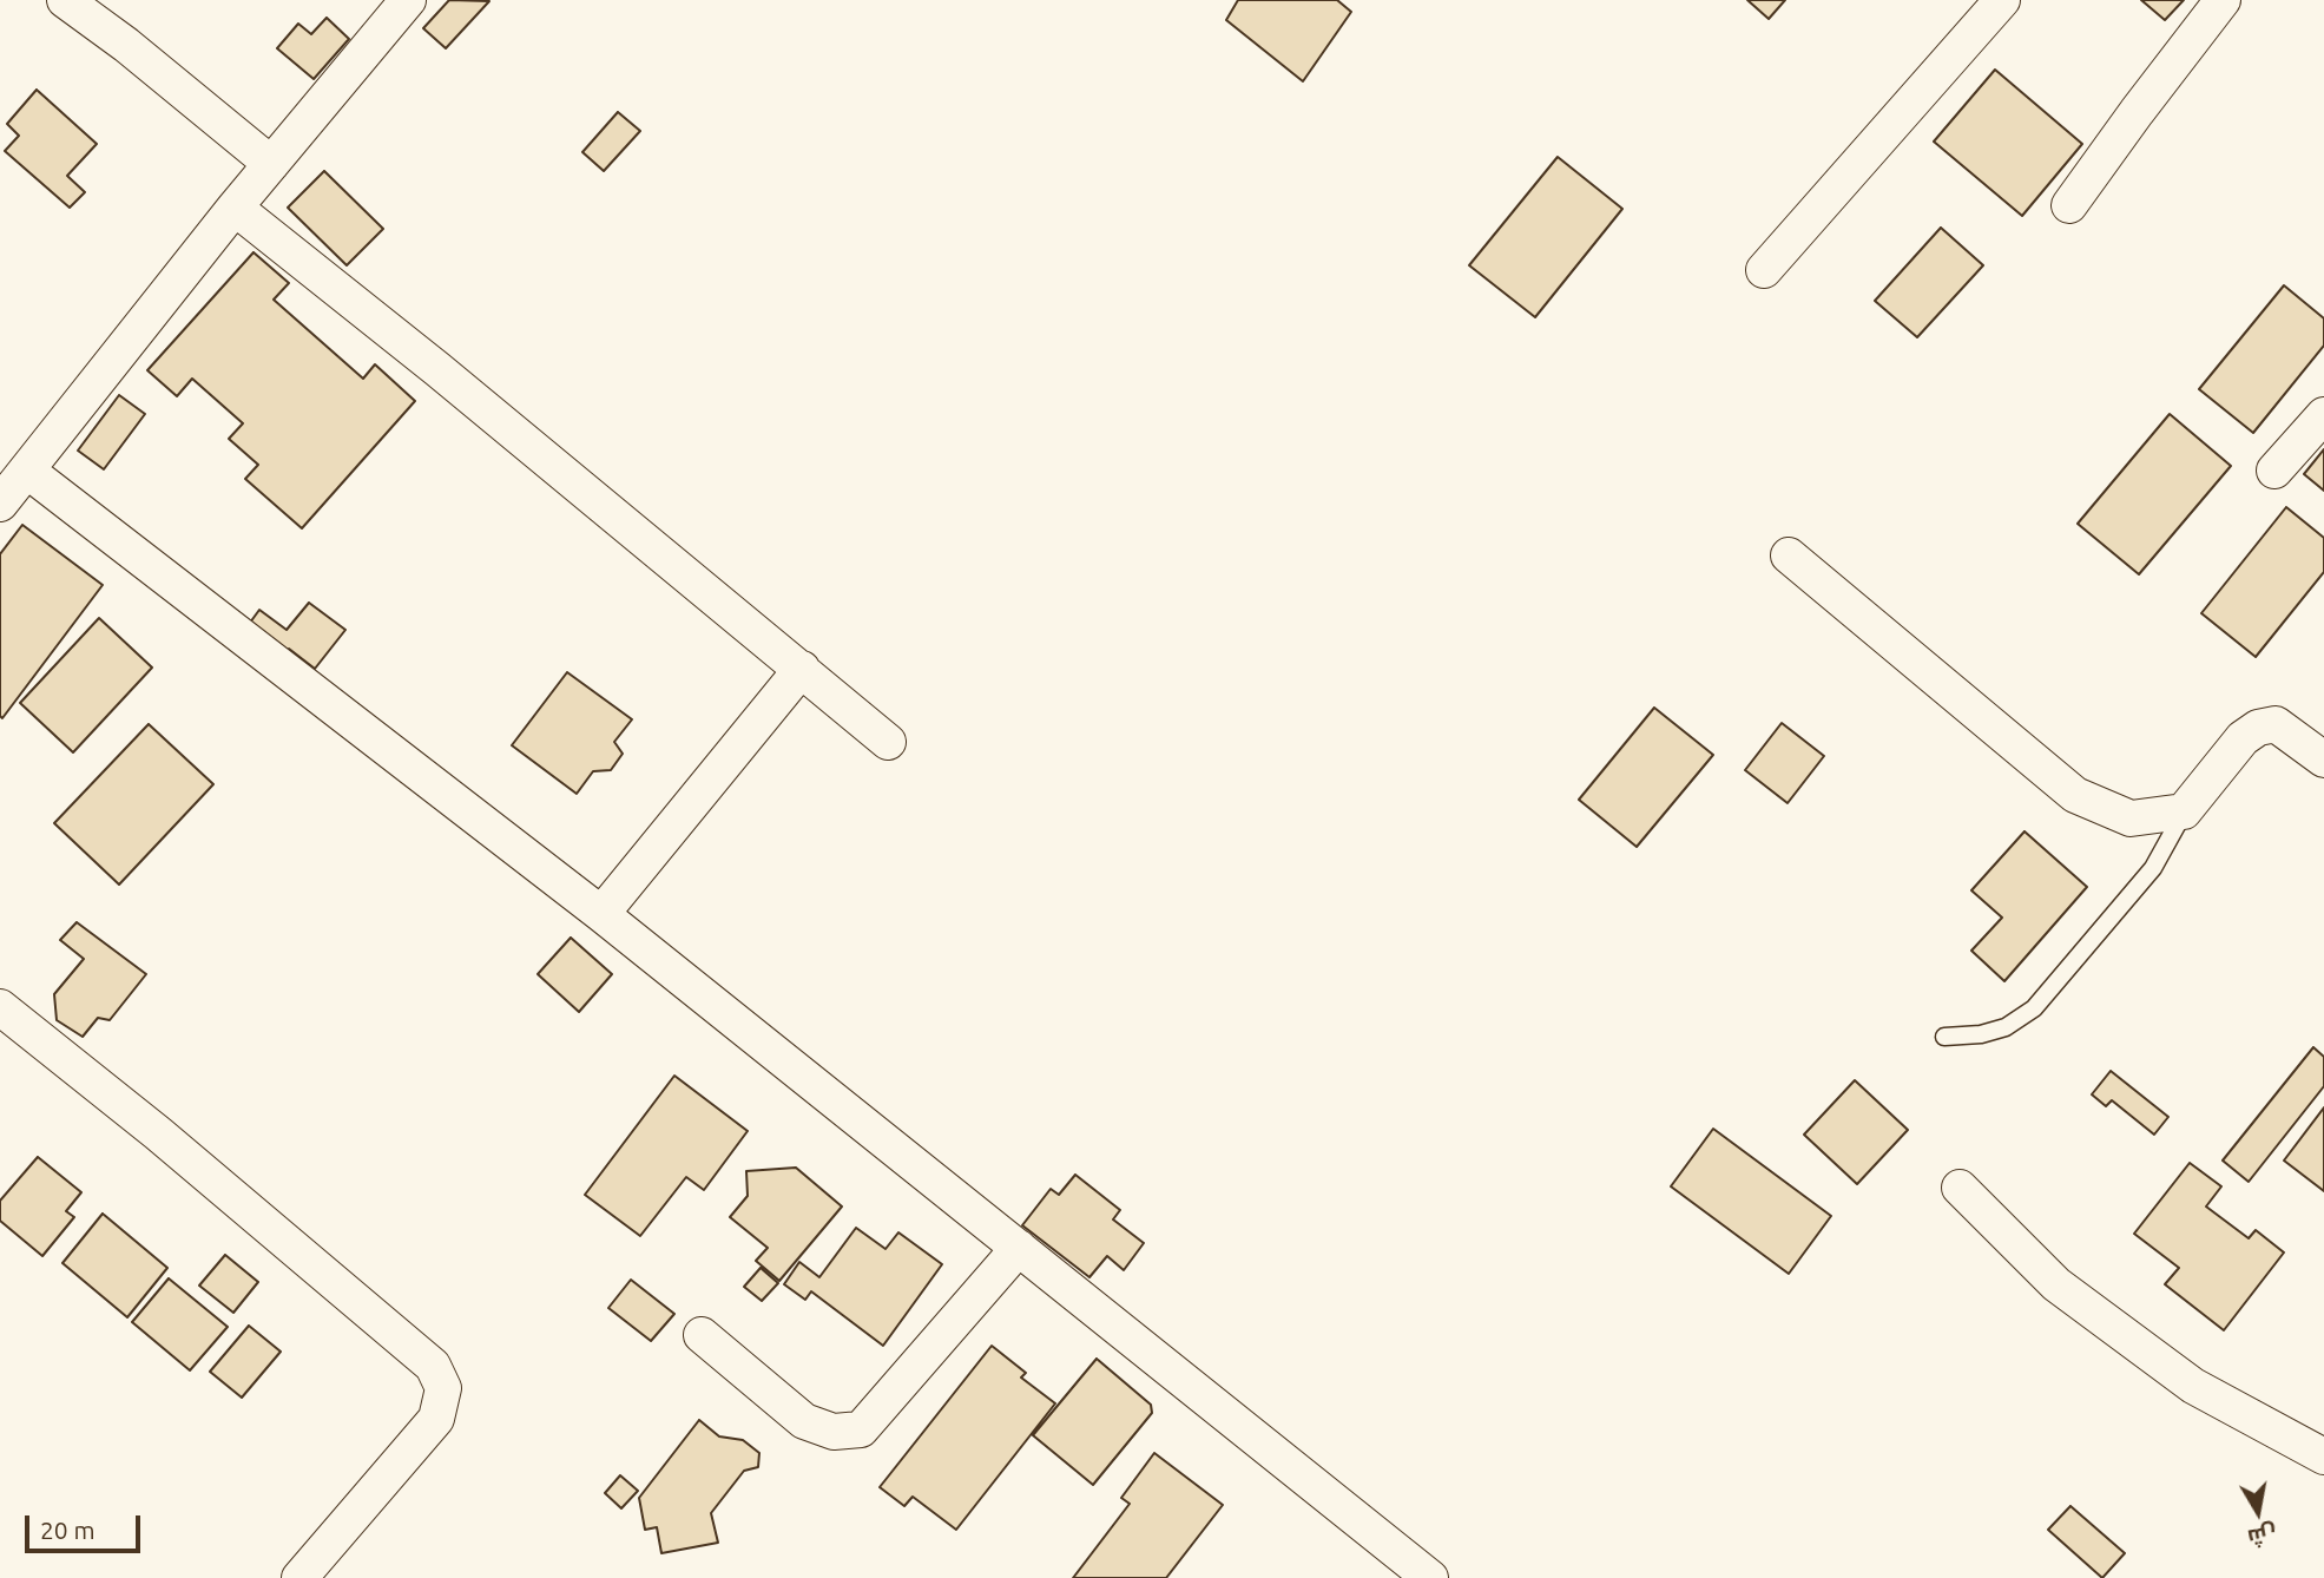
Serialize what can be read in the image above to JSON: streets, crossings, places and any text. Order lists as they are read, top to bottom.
{
  "scale_bar": "20 m",
  "north": "bottom"
}
